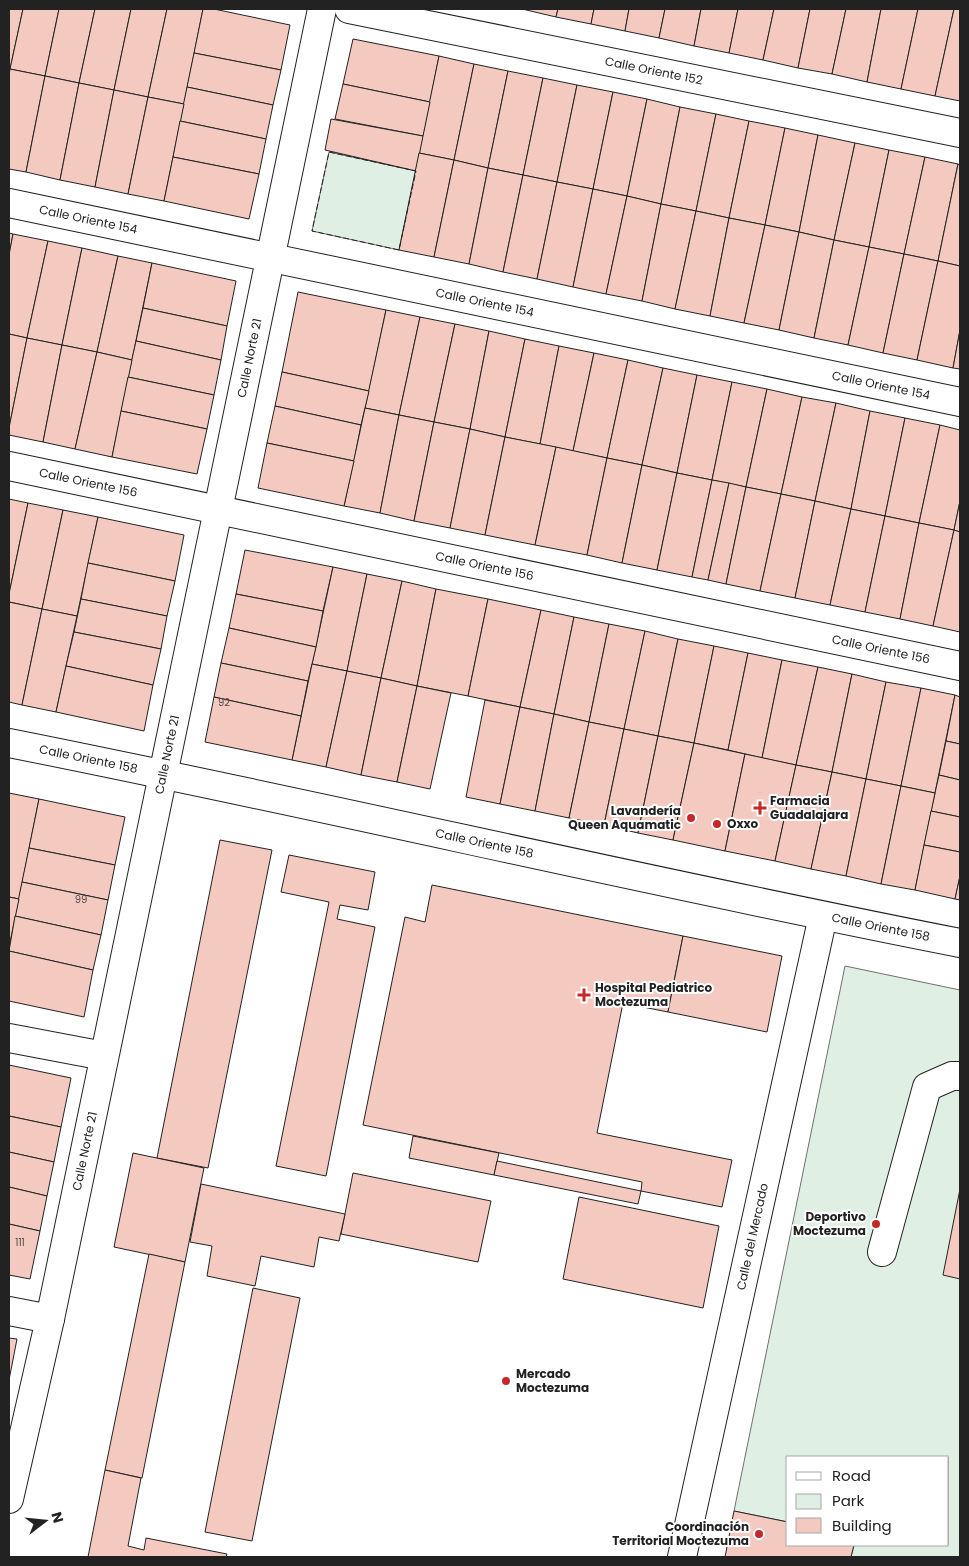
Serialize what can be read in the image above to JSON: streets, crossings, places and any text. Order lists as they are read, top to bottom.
{
  "streets": {
    "street": [
      "Calle Oriente 152",
      "Calle Oriente 154",
      "Calle Norte 21",
      "Calle Oriente 156",
      "Calle Oriente 158",
      "Calle del Mercado"
    ]
  },
  "crossings": [
    ["Calle Oriente 154", "Calle Norte 21"],
    ["Calle Norte 21", "Calle Oriente 156"],
    ["Calle Norte 21", "Calle Oriente 158"],
    ["Calle Oriente 158", "Calle del Mercado"]
  ],
  "places": {
    "health": ["Farmacia Guadalajara", "Hospital Pediatrico Moctezuma"],
    "other": [
      "Lavandería Queen Aquamatic",
      "Oxxo",
      "Deportivo Moctezuma",
      "Mercado Moctezuma",
      "Coordinación Territorial Moctezuma"
    ]
  },
  "house_numbers": ["92", "99", "111"],
  "legend": ["Road", "Park", "Building"],
  "north": "right"
}
